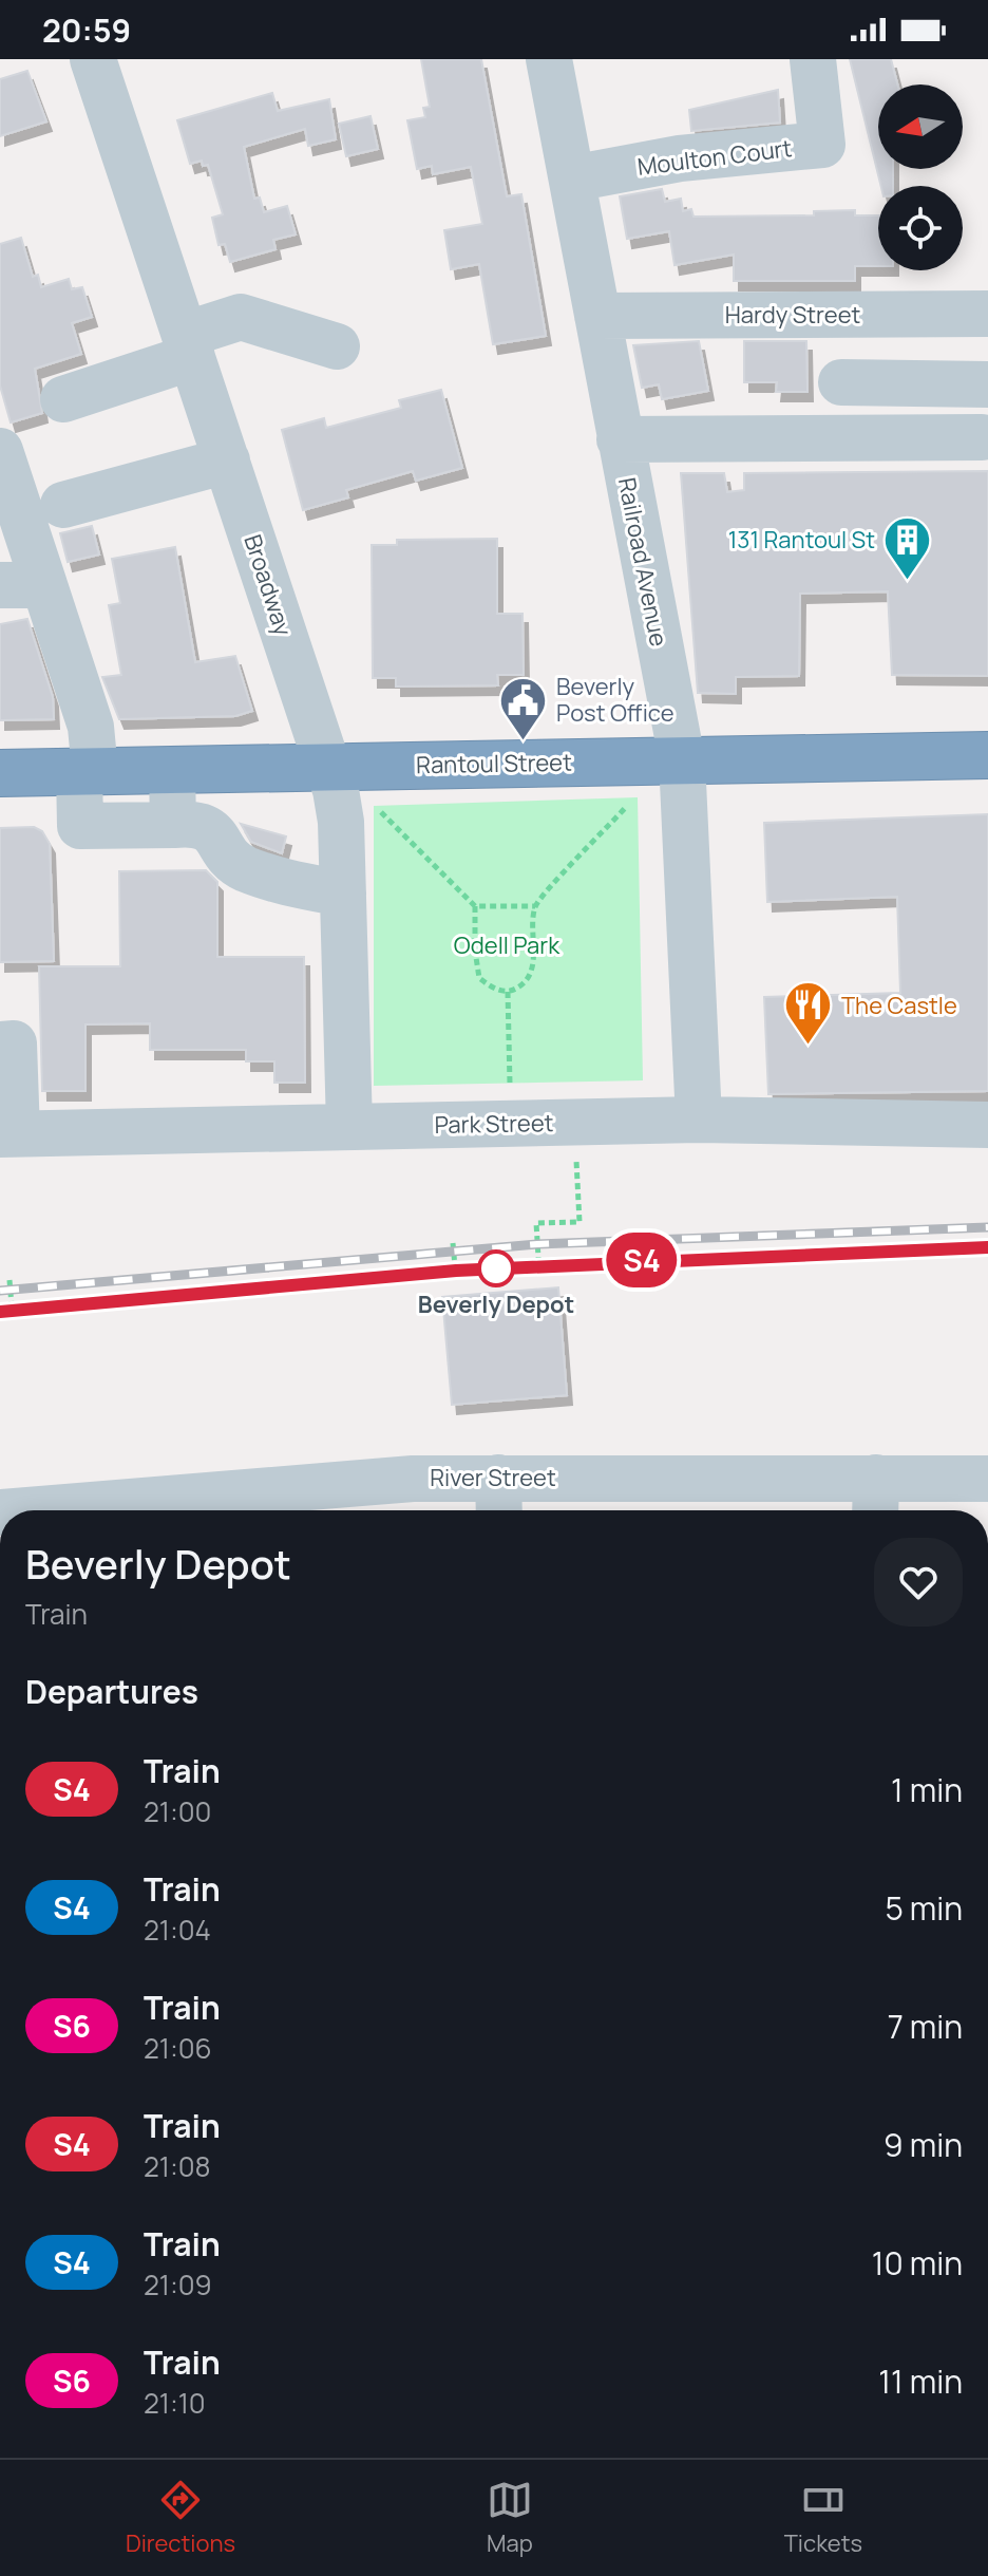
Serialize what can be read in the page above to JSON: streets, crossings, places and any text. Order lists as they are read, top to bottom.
{
  "streets": {
    "highway": ["Rantoul Street"],
    "street": [
      "Moulton Court",
      "Hardy Street",
      "Railroad Avenue",
      "Broadway",
      "Park Street",
      "River Street"
    ]
  },
  "crossings": [
    ["Moulton Court", "Railroad Avenue"],
    ["Hardy Street", "Railroad Avenue"],
    ["Railroad Avenue", "Rantoul Street"],
    ["Railroad Avenue", "Park Street"],
    ["Broadway", "Rantoul Street"],
    ["Broadway", "Park Street"]
  ],
  "parks": ["Odell Park"],
  "places": {
    "building": ["131 Rantoul St"],
    "public building": ["Beverly Post Office"],
    "restaurant": ["The Castle"],
    "other": ["Beverly Depot"]
  },
  "north": "left",
  "page": {
    "status": "20:59",
    "on_map": "S4",
    "heading": [
      ["Beverly Depot", "Train"],
      "Departures"
    ],
    "list": [
      {
        "mark": "S4",
        "name": "Train",
        "note": "21:00",
        "value": "1 min"
      },
      {
        "mark": "S4",
        "name": "Train",
        "note": "21:04",
        "value": "5 min"
      },
      {
        "mark": "S6",
        "name": "Train",
        "note": "21:06",
        "value": "7 min"
      },
      {
        "mark": "S4",
        "name": "Train",
        "note": "21:08",
        "value": "9 min"
      },
      {
        "mark": "S4",
        "name": "Train",
        "note": "21:09",
        "value": "10 min"
      },
      {
        "mark": "S6",
        "name": "Train",
        "note": "21:10",
        "value": "11 min"
      }
    ],
    "tabs": ["Directions", "Map", "Tickets"]
  }
}
